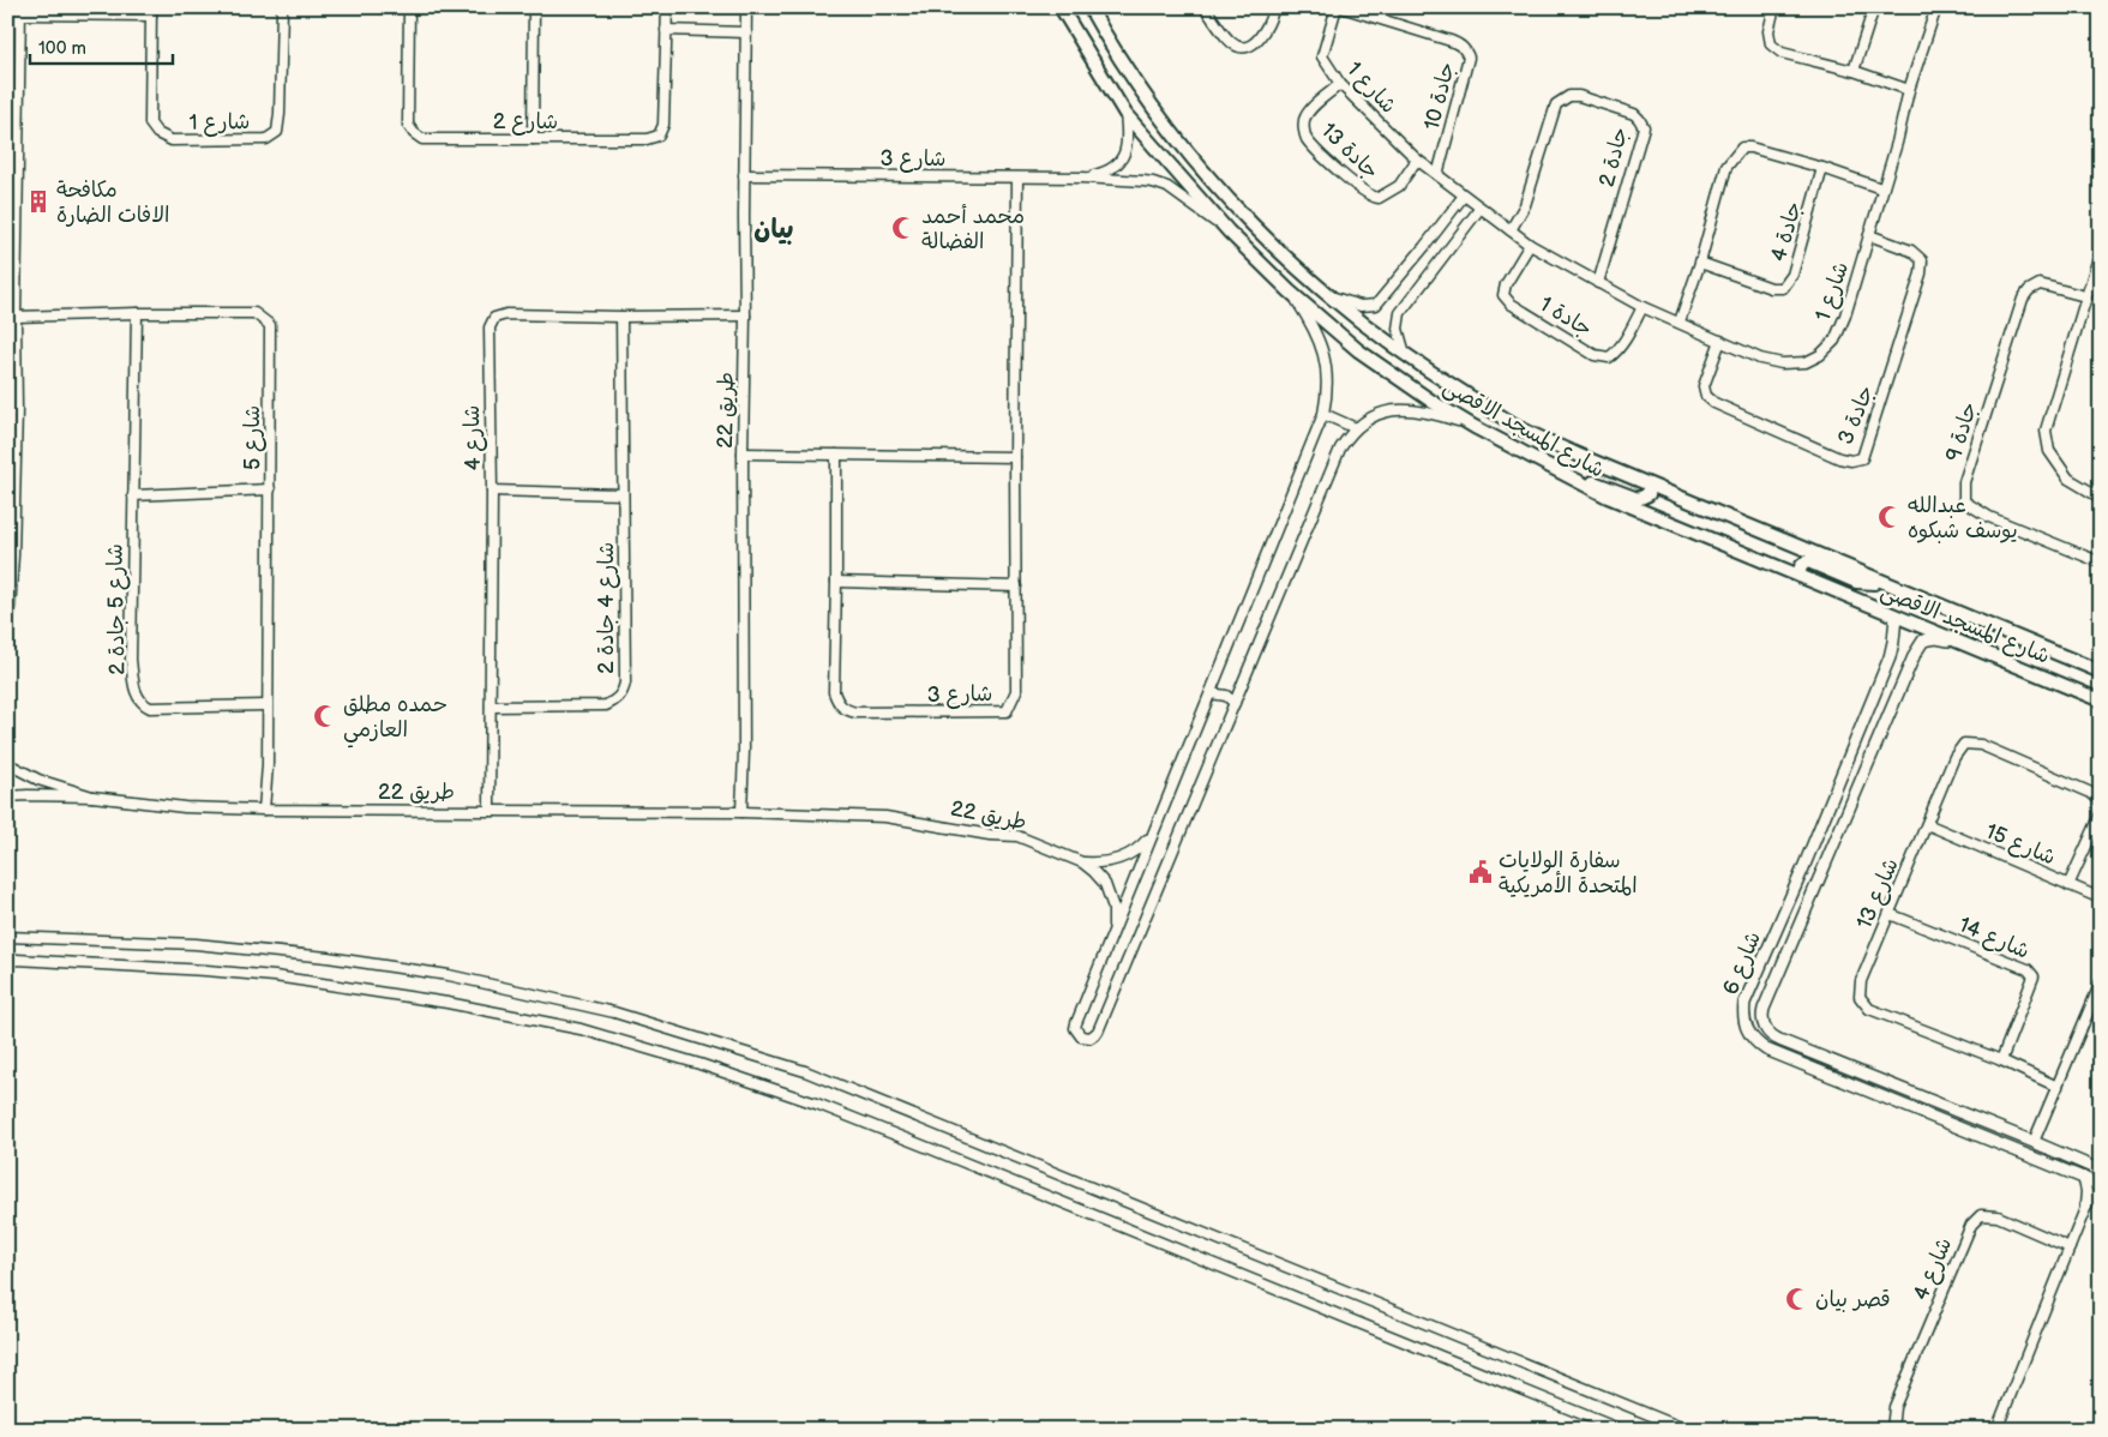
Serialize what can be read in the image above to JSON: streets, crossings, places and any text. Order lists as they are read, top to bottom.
{
  "streets": {
    "main road": ["شارع المسجد الاقصى"],
    "street": [
      "شارع 1",
      "جادة 10",
      "شارع 2",
      "جادة 13",
      "جادة 2",
      "شارع 3",
      "جادة 4",
      "جادة 1",
      "طريق 22",
      "جادة 3",
      "جادة 9",
      "شارع 5",
      "شارع 4",
      "شارع 4 جادة 2",
      "شارع 5 جادة 2",
      "شارع 15",
      "شارع 13",
      "شارع 14",
      "شارع 6"
    ]
  },
  "crossings": [
    ["شارع 1", "جادة 10"],
    ["شارع 1", "جادة 13"],
    ["شارع 1", "جادة 2"],
    ["شارع 1", "جادة 1"],
    ["شارع 1", "جادة 3"],
    ["شارع 3", "طريق 22"],
    ["شارع 3", "شارع المسجد الاقصى"],
    ["طريق 22", "شارع 5"],
    ["طريق 22", "شارع 4"],
    ["شارع المسجد الاقصى", "شارع 6"],
    ["شارع 5", "شارع 5 جادة 2"],
    ["شارع 4", "شارع 4 جادة 2"],
    ["شارع 15", "شارع 13"],
    ["شارع 13", "شارع 14"]
  ],
  "districts": ["بيان"],
  "places": {
    "building": ["مكافحة الافات الضارة"],
    "mosque": [
      "محمد أحمد الفضالة",
      "عبدالله يوسف شبكوه",
      "حمده مطلق العازمي",
      "قصر بيان"
    ],
    "public building": ["سفارة الولايات المتحدة الأمريكية"]
  },
  "scale_bar": "100 m"
}
